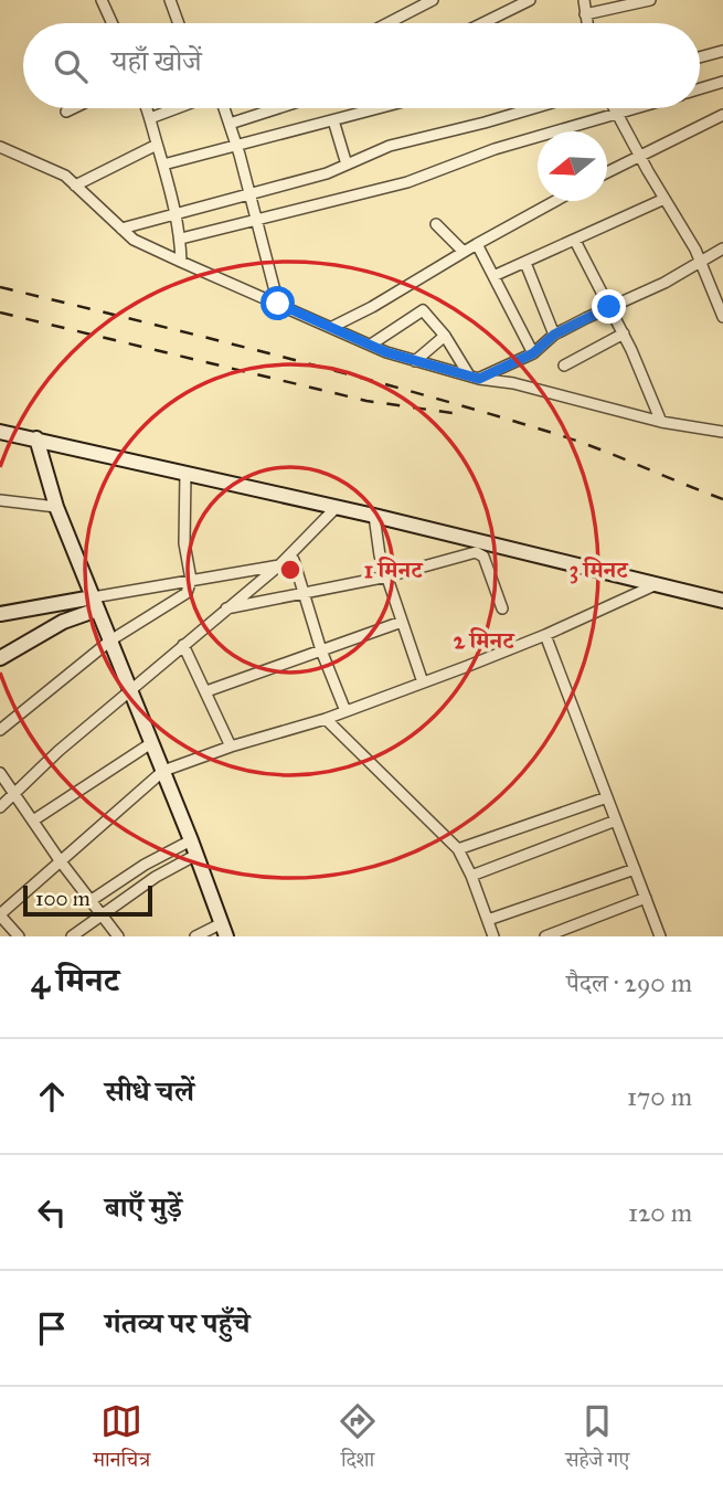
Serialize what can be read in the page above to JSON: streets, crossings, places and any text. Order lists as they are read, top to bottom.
{
  "scale_bar": "100 m",
  "north": "left",
  "page": {
    "search": "यहाँ खोजें",
    "scale": "100 m",
    "heading": ["4 मिनट", "पैदल · 290 m"],
    "list": [
      ["सीधे चलें", "170 m"],
      ["बाएँ मुड़ें", "120 m"],
      "गंतव्य पर पहुँचे"
    ],
    "nav": ["मानचित्र", "दिशा", "सहेजे गए"]
  },
  "rings": ["1 मिनट", "3 मिनट", "2 मिनट"]
}
